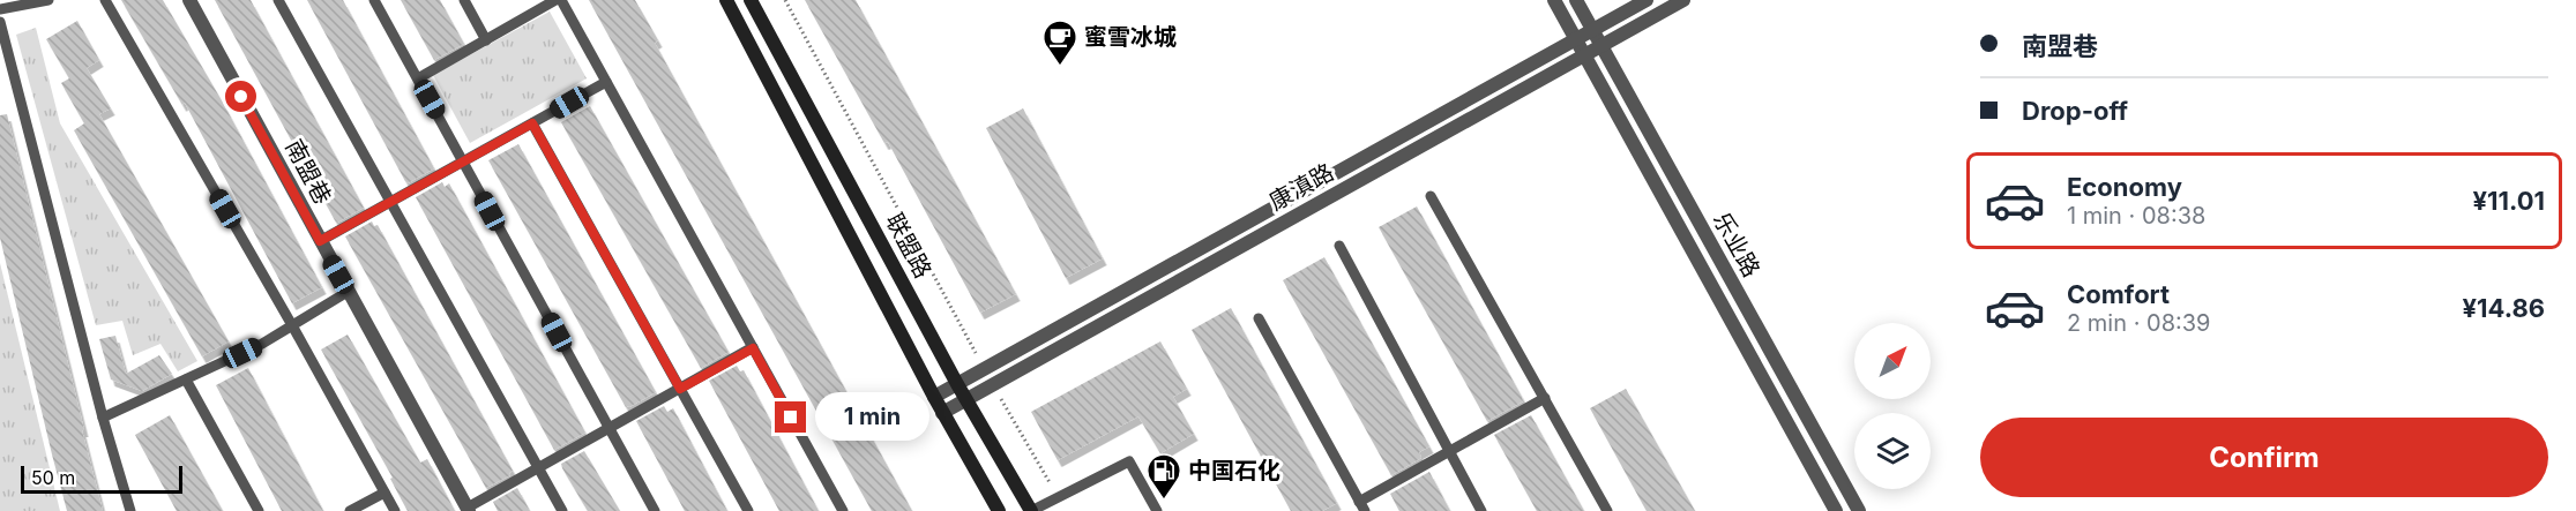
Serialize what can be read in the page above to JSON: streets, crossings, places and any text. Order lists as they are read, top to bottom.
{
  "streets": {
    "main road": ["联盟路"],
    "street": ["南盟巷", "康滇路", "乐业路"]
  },
  "crossings": [
    ["康滇路", "乐业路"],
    ["康滇路", "联盟路"]
  ],
  "places": {
    "cafe": ["蜜雪冰城"],
    "fuel station": ["中国石化"]
  },
  "scale_bar": "50 m",
  "north": "top right",
  "page": {
    "banner": ["南盟巷", "Drop-off"],
    "list": [
      {
        "name": "Economy",
        "note": "1 min · 08:38",
        "value": "¥11.01"
      },
      {
        "name": "Comfort",
        "note": "2 min · 08:39",
        "value": "¥14.86"
      }
    ],
    "bubble": "1 min",
    "buttons": "Confirm",
    "scale": "50 m"
  }
}
